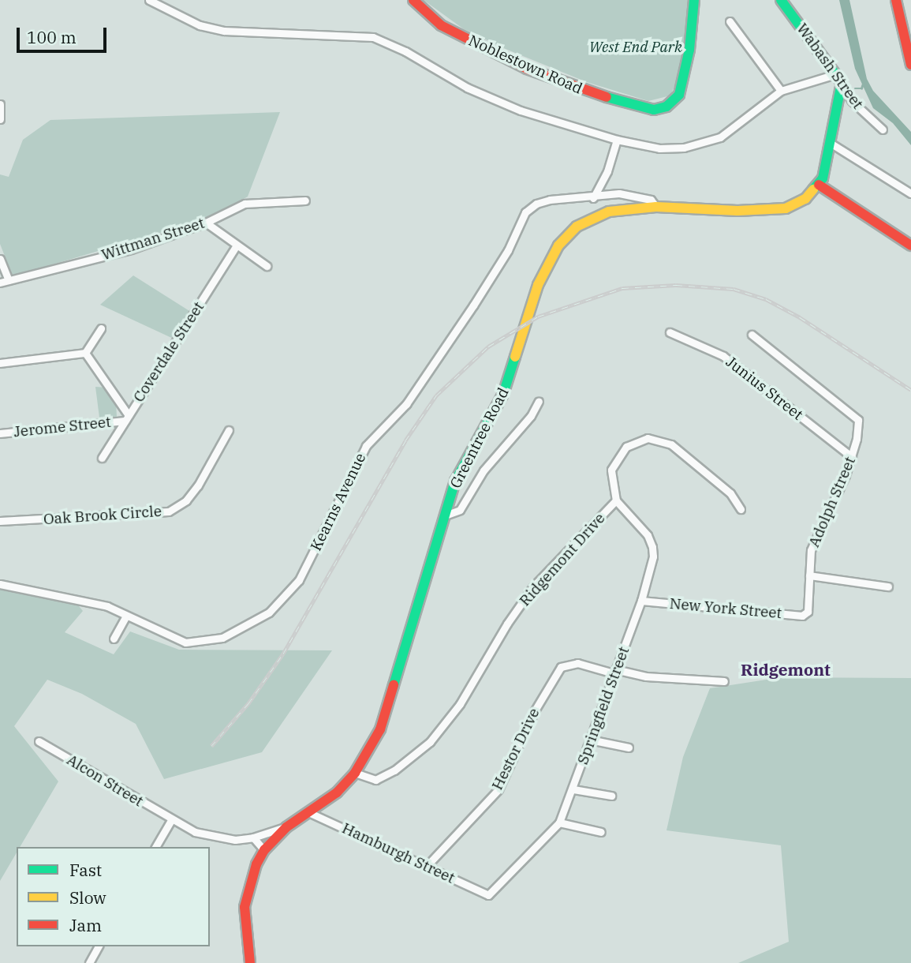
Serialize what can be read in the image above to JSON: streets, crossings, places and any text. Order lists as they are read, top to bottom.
{
  "streets": {
    "main road": ["Noblestown Road", "Wabash Street", "Greentree Road"],
    "street": [
      "Wittman Street",
      "Coverdale Street",
      "Junius Street",
      "Jerome Street",
      "Kearns Avenue",
      "Adolph Street",
      "Oak Brook Circle",
      "Ridgemont Drive",
      "New York Street",
      "Springfield Street",
      "Hestor Drive",
      "Alcon Street",
      "Hamburgh Street"
    ]
  },
  "crossings": [
    ["Wabash Street", "Greentree Road"],
    ["Coverdale Street", "Jerome Street"],
    ["Junius Street", "Adolph Street"],
    ["Greentree Road", "Kearns Avenue"],
    ["Greentree Road", "Ridgemont Drive"],
    ["Greentree Road", "Alcon Street"],
    ["Greentree Road", "Hamburgh Street"],
    ["Adolph Street", "New York Street"],
    ["Ridgemont Drive", "Springfield Street"],
    ["New York Street", "Springfield Street"],
    ["Springfield Street", "Hestor Drive"],
    ["Springfield Street", "Hamburgh Street"],
    ["Hestor Drive", "Hamburgh Street"]
  ],
  "districts": ["Ridgemont"],
  "parks": ["West End Park"],
  "legend": ["Fast", "Slow", "Jam"],
  "scale_bar": "100 m"
}
